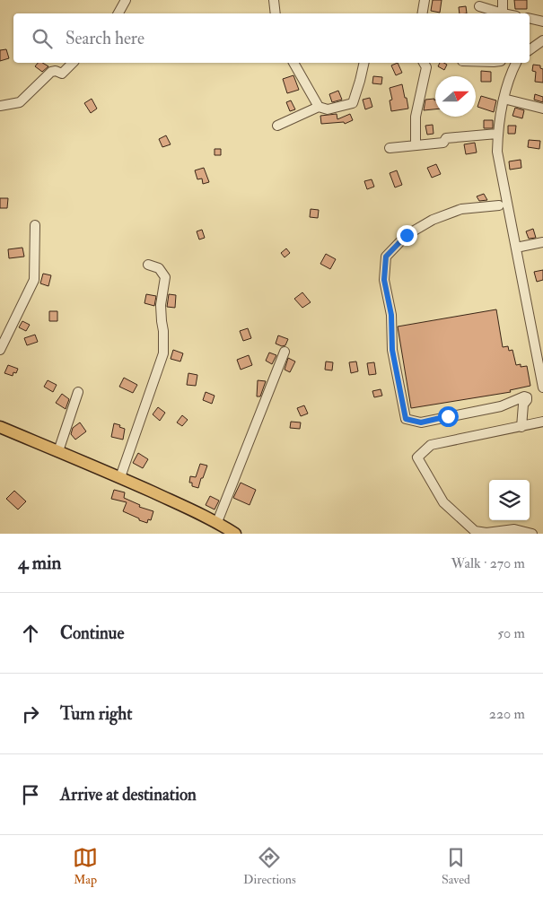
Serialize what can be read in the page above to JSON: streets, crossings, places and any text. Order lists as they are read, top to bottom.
{
  "north": "right",
  "page": {
    "search": "Search here",
    "heading": ["4 min", "Walk · 270 m"],
    "list": [
      ["Continue", "50 m"],
      ["Turn right", "220 m"],
      "Arrive at destination"
    ],
    "nav": ["Map", "Directions", "Saved"]
  }
}
